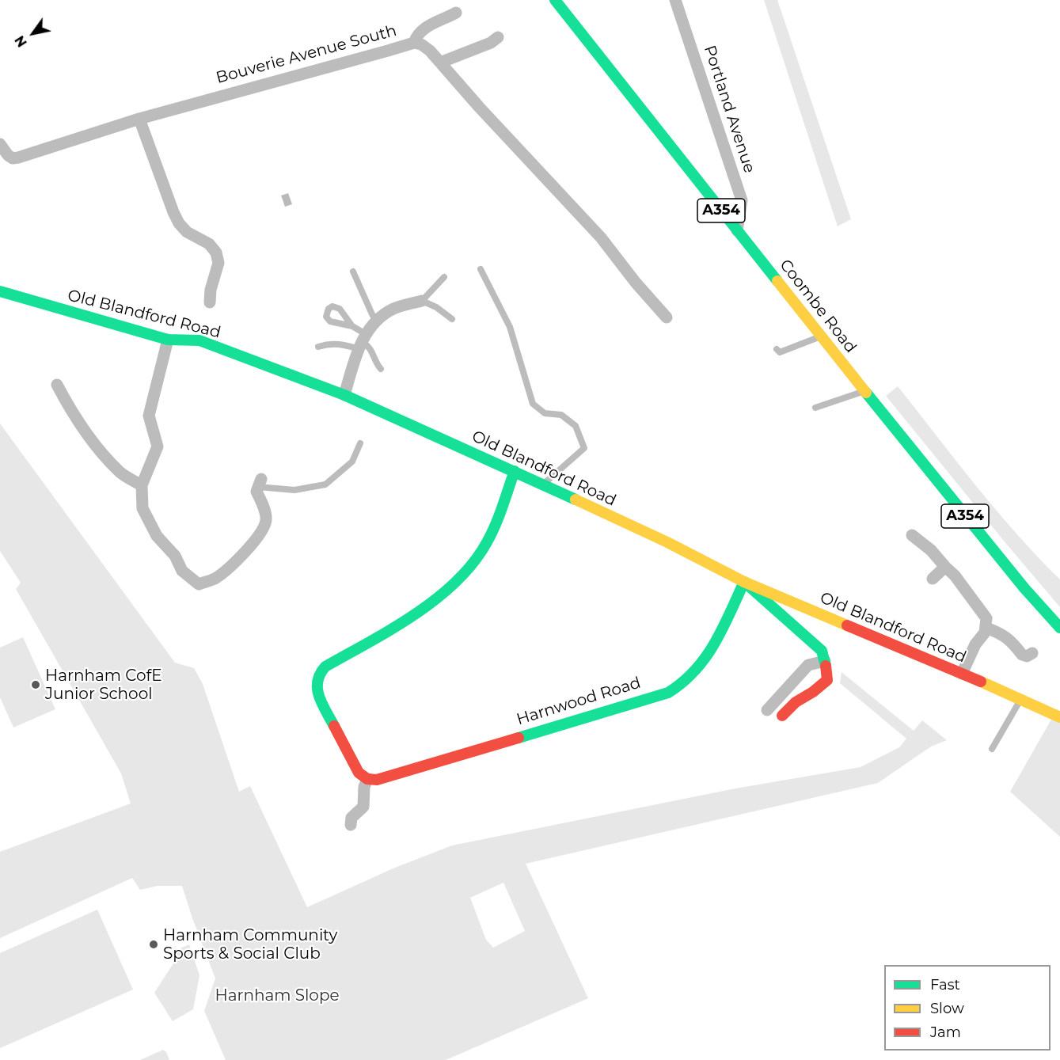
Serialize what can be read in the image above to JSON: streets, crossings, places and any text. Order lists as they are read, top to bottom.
{
  "streets": {
    "main road": [
      "A354",
      "Coombe Road",
      "Old Blandford Road",
      "Harnwood Road"
    ],
    "street": ["Bouverie Avenue South", "Portland Avenue"]
  },
  "crossings": [
    ["Portland Avenue", "Coombe Road"],
    ["Old Blandford Road", "Harnwood Road"]
  ],
  "parks": ["Harnham Slope"],
  "places": ["Harnham CofE Junior School", "Harnham Community Sports & Social Club"],
  "legend": ["Fast", "Slow", "Jam"],
  "north": "bottom left"
}
